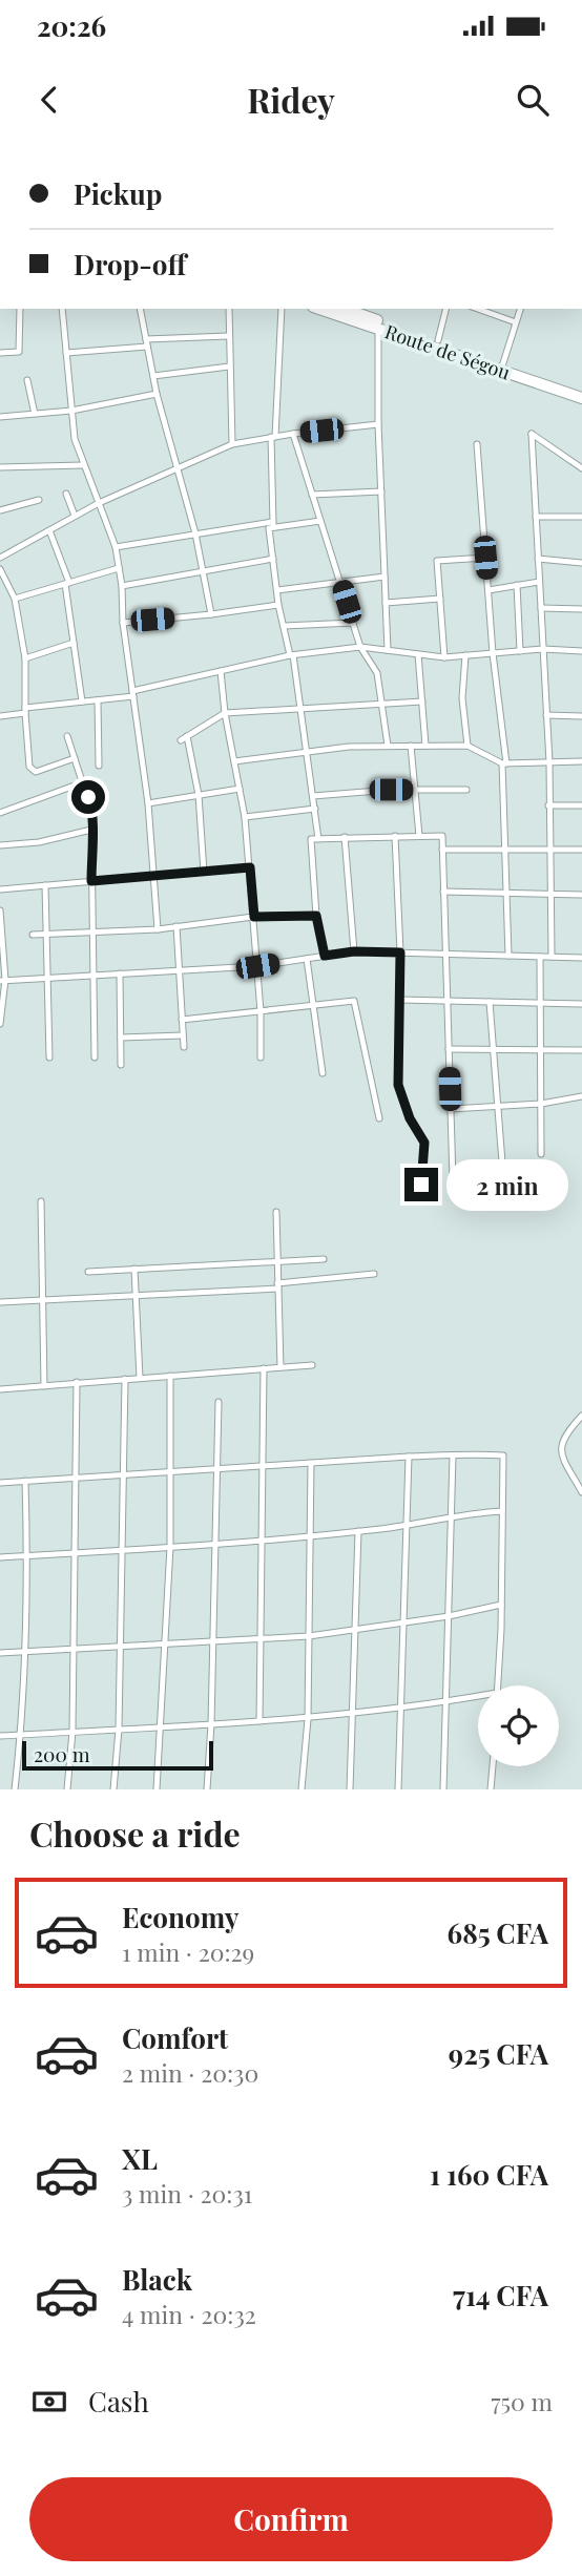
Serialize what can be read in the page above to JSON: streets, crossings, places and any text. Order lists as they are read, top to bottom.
{
  "streets": {
    "highway": ["Route de Ségou"]
  },
  "scale_bar": "200 m",
  "page": {
    "status": "20:26",
    "header": "Ridey",
    "banner": ["Pickup", "Drop-off"],
    "bubble": "2 min",
    "scale": "200 m",
    "heading": "Choose a ride",
    "list": [
      {
        "name": "Economy",
        "note": "1 min · 20:29",
        "value": "685 CFA"
      },
      {
        "name": "Comfort",
        "note": "2 min · 20:30",
        "value": "925 CFA"
      },
      {
        "name": "XL",
        "note": "3 min · 20:31",
        "value": "1 160 CFA"
      },
      {
        "name": "Black",
        "note": "4 min · 20:32",
        "value": "714 CFA"
      }
    ],
    "pay": ["Cash", "750 m"],
    "buttons": "Confirm"
  }
}
